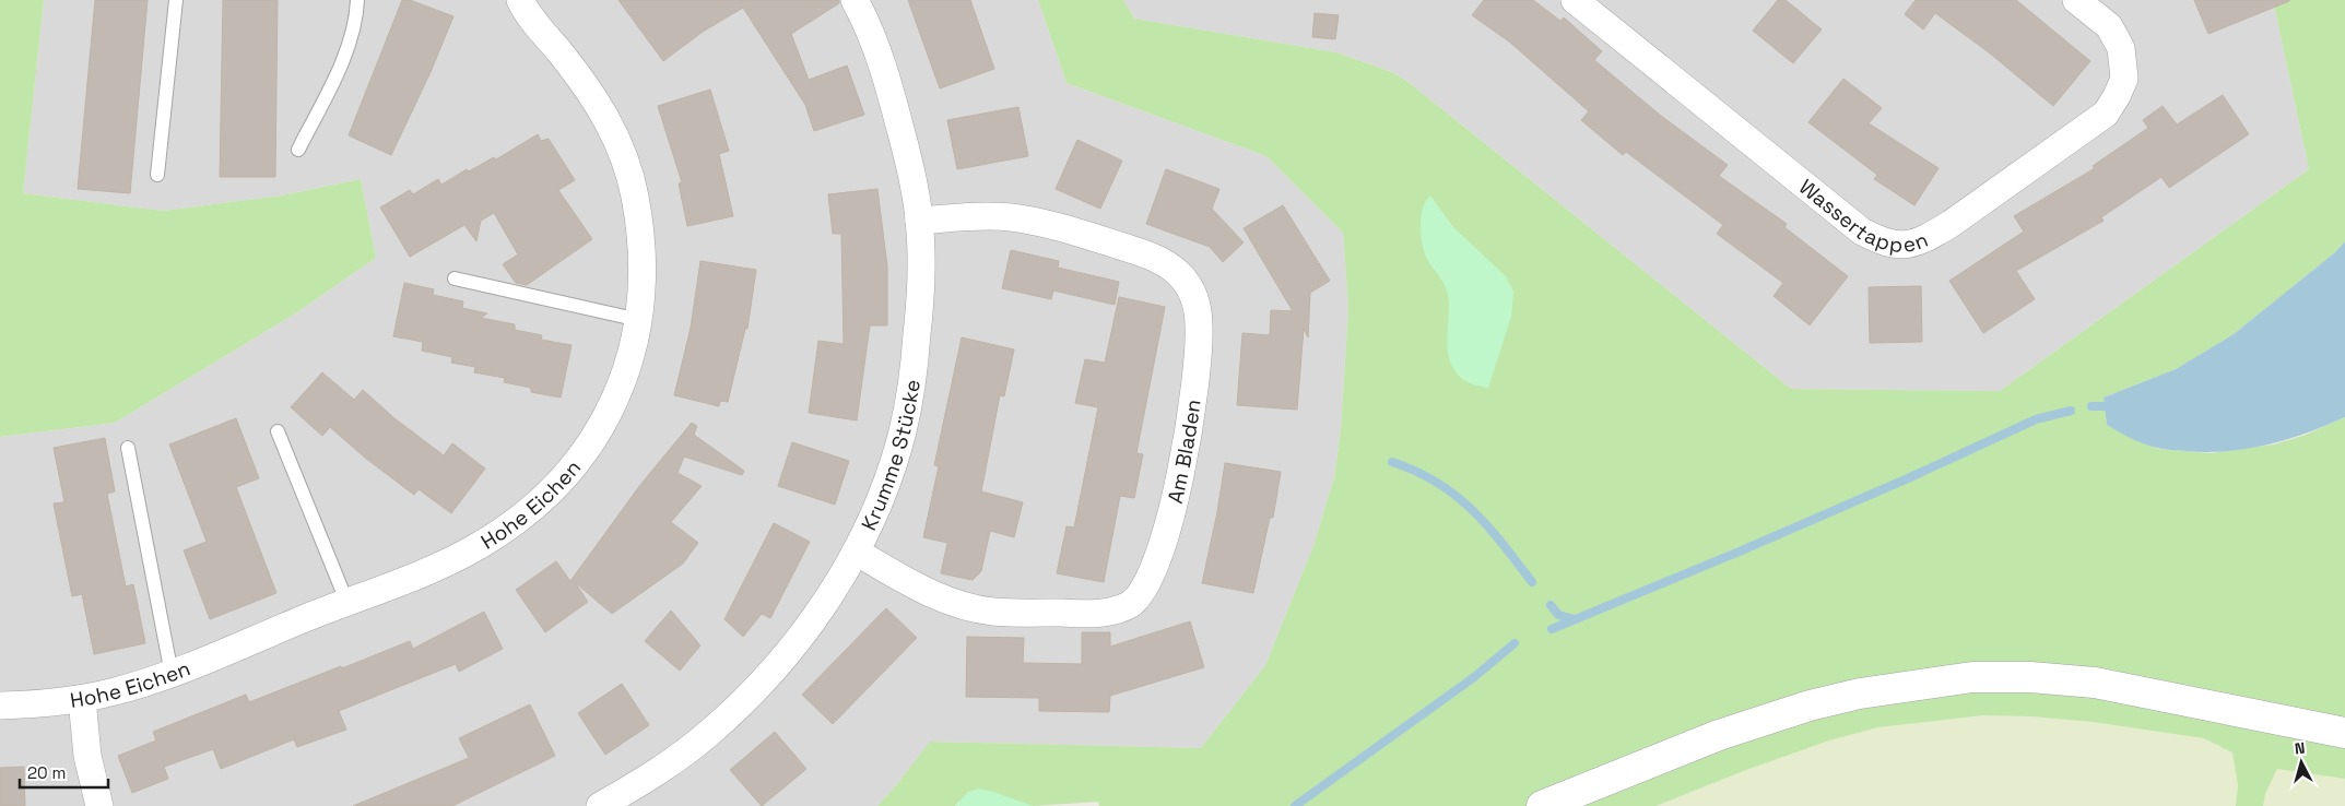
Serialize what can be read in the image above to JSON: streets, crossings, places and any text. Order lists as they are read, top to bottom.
{
  "streets": {
    "street": [
      "Wassertappen",
      "Am Bladen",
      "Krumme Stücke",
      "Hohe Eichen"
    ]
  },
  "crossings": [
    ["Am Bladen", "Krumme Stücke"]
  ],
  "scale_bar": "20 m",
  "north": "top"
}
